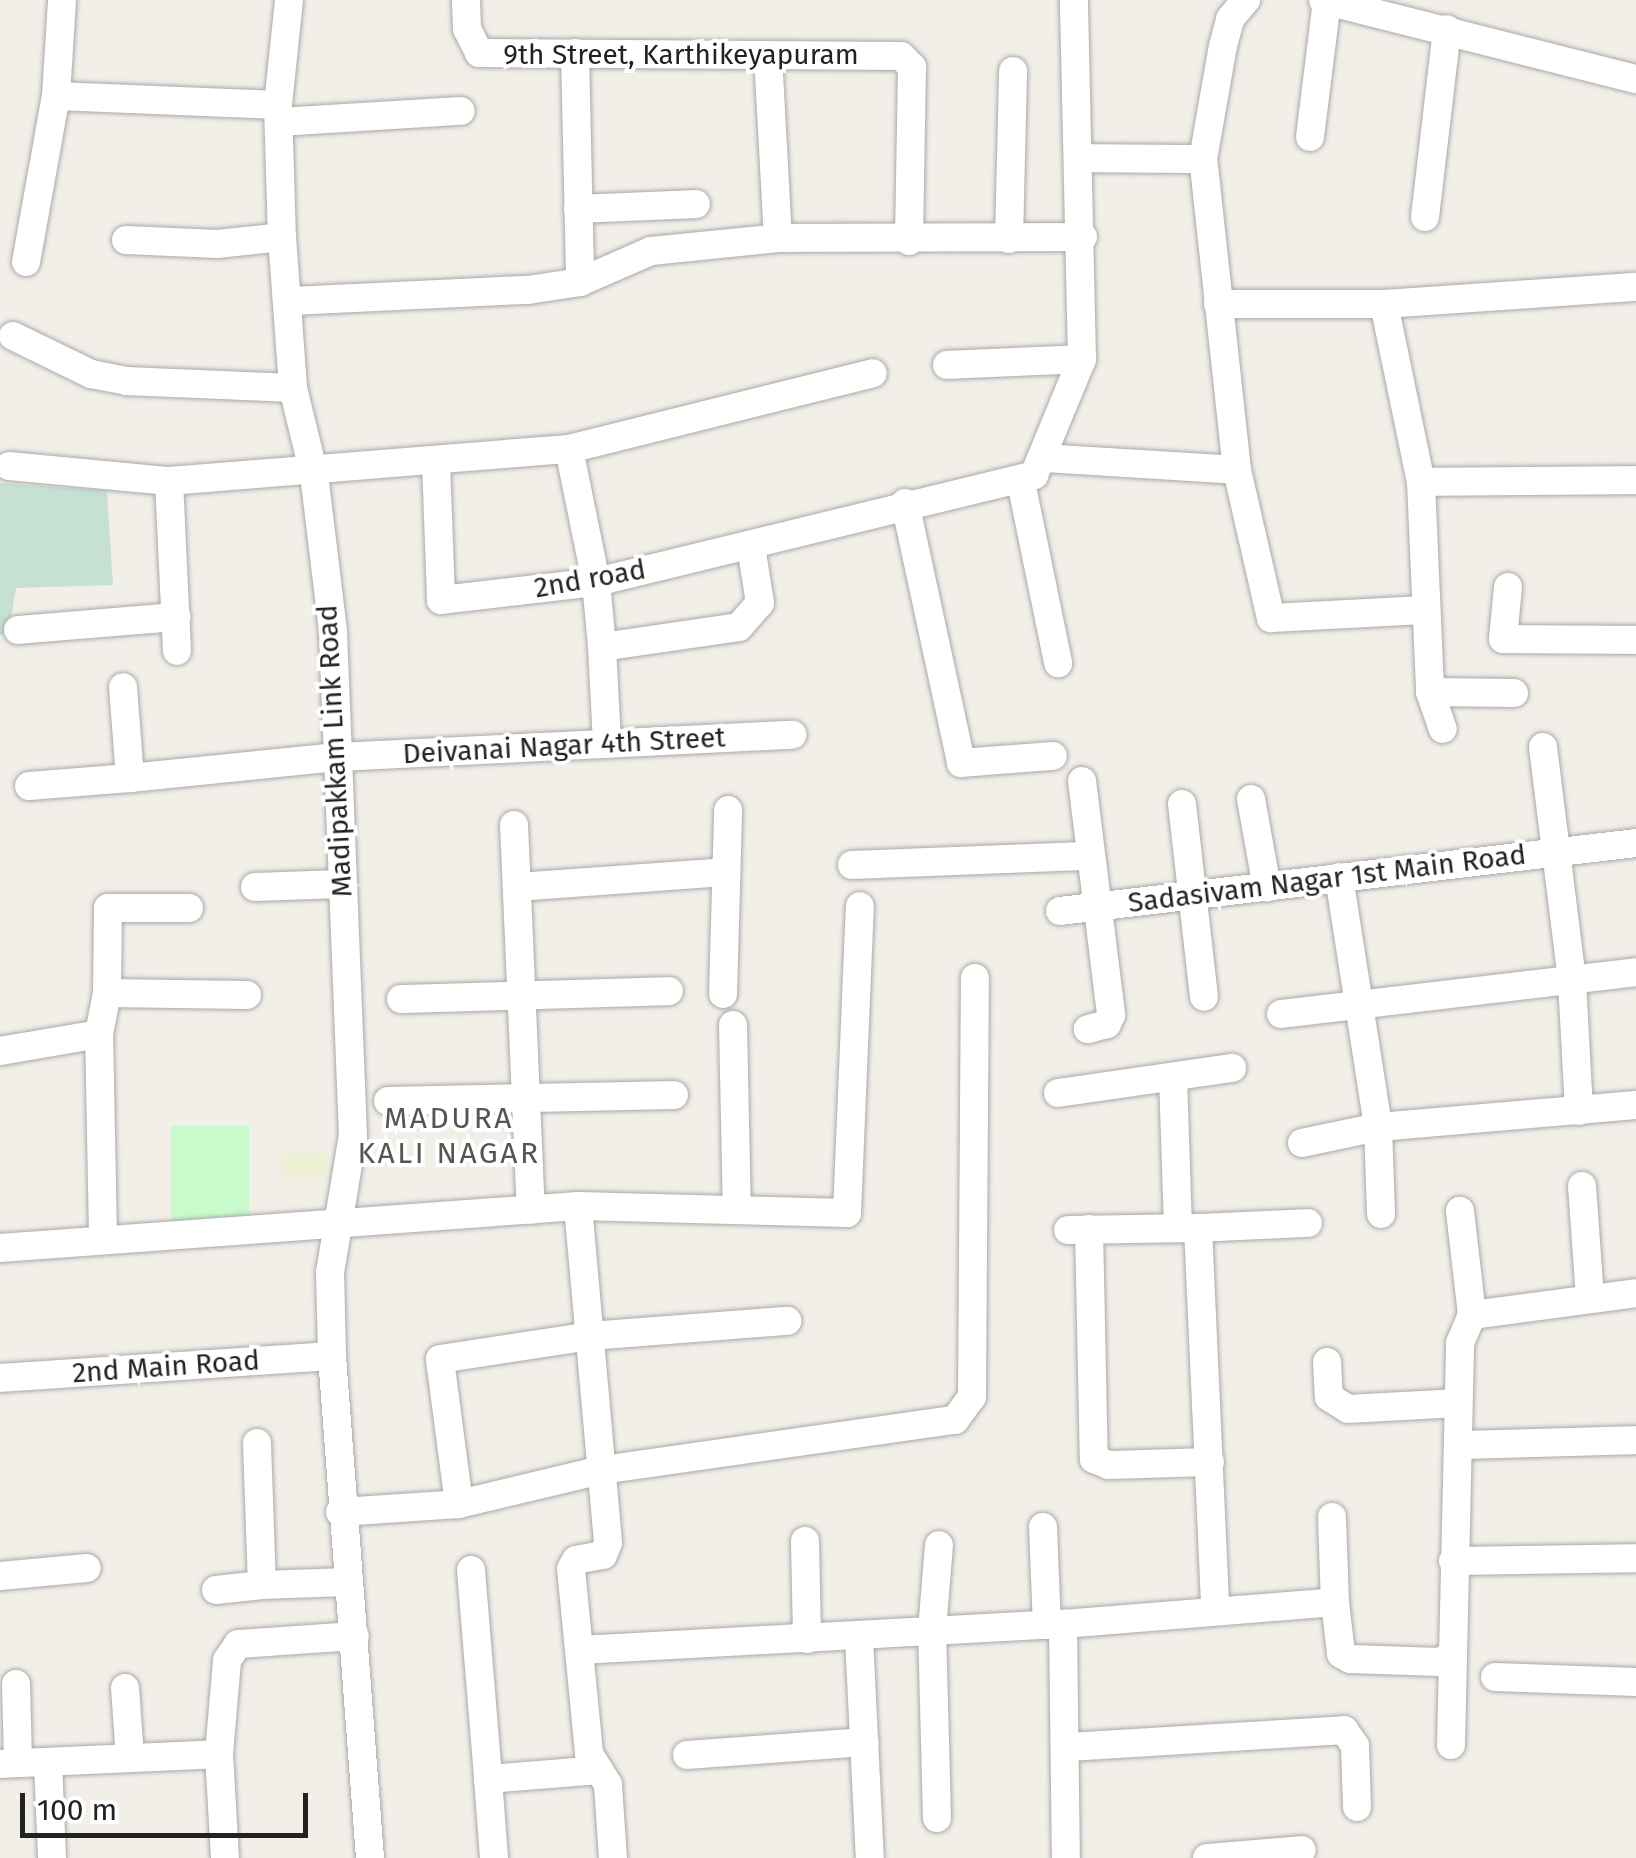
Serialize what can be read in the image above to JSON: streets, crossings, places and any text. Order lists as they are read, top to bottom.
{
  "streets": {
    "street": [
      "9th Street, Karthikeyapuram",
      "2nd road",
      "Deivanai Nagar 4th Street",
      "Madipakkam Link Road",
      "Sadasivam Nagar 1st Main Road",
      "2nd Main Road"
    ]
  },
  "crossings": [
    ["Deivanai Nagar 4th Street", "Madipakkam Link Road"],
    ["Madipakkam Link Road", "2nd Main Road"]
  ],
  "districts": ["MADURA KALI NAGAR"],
  "scale_bar": "100 m"
}
